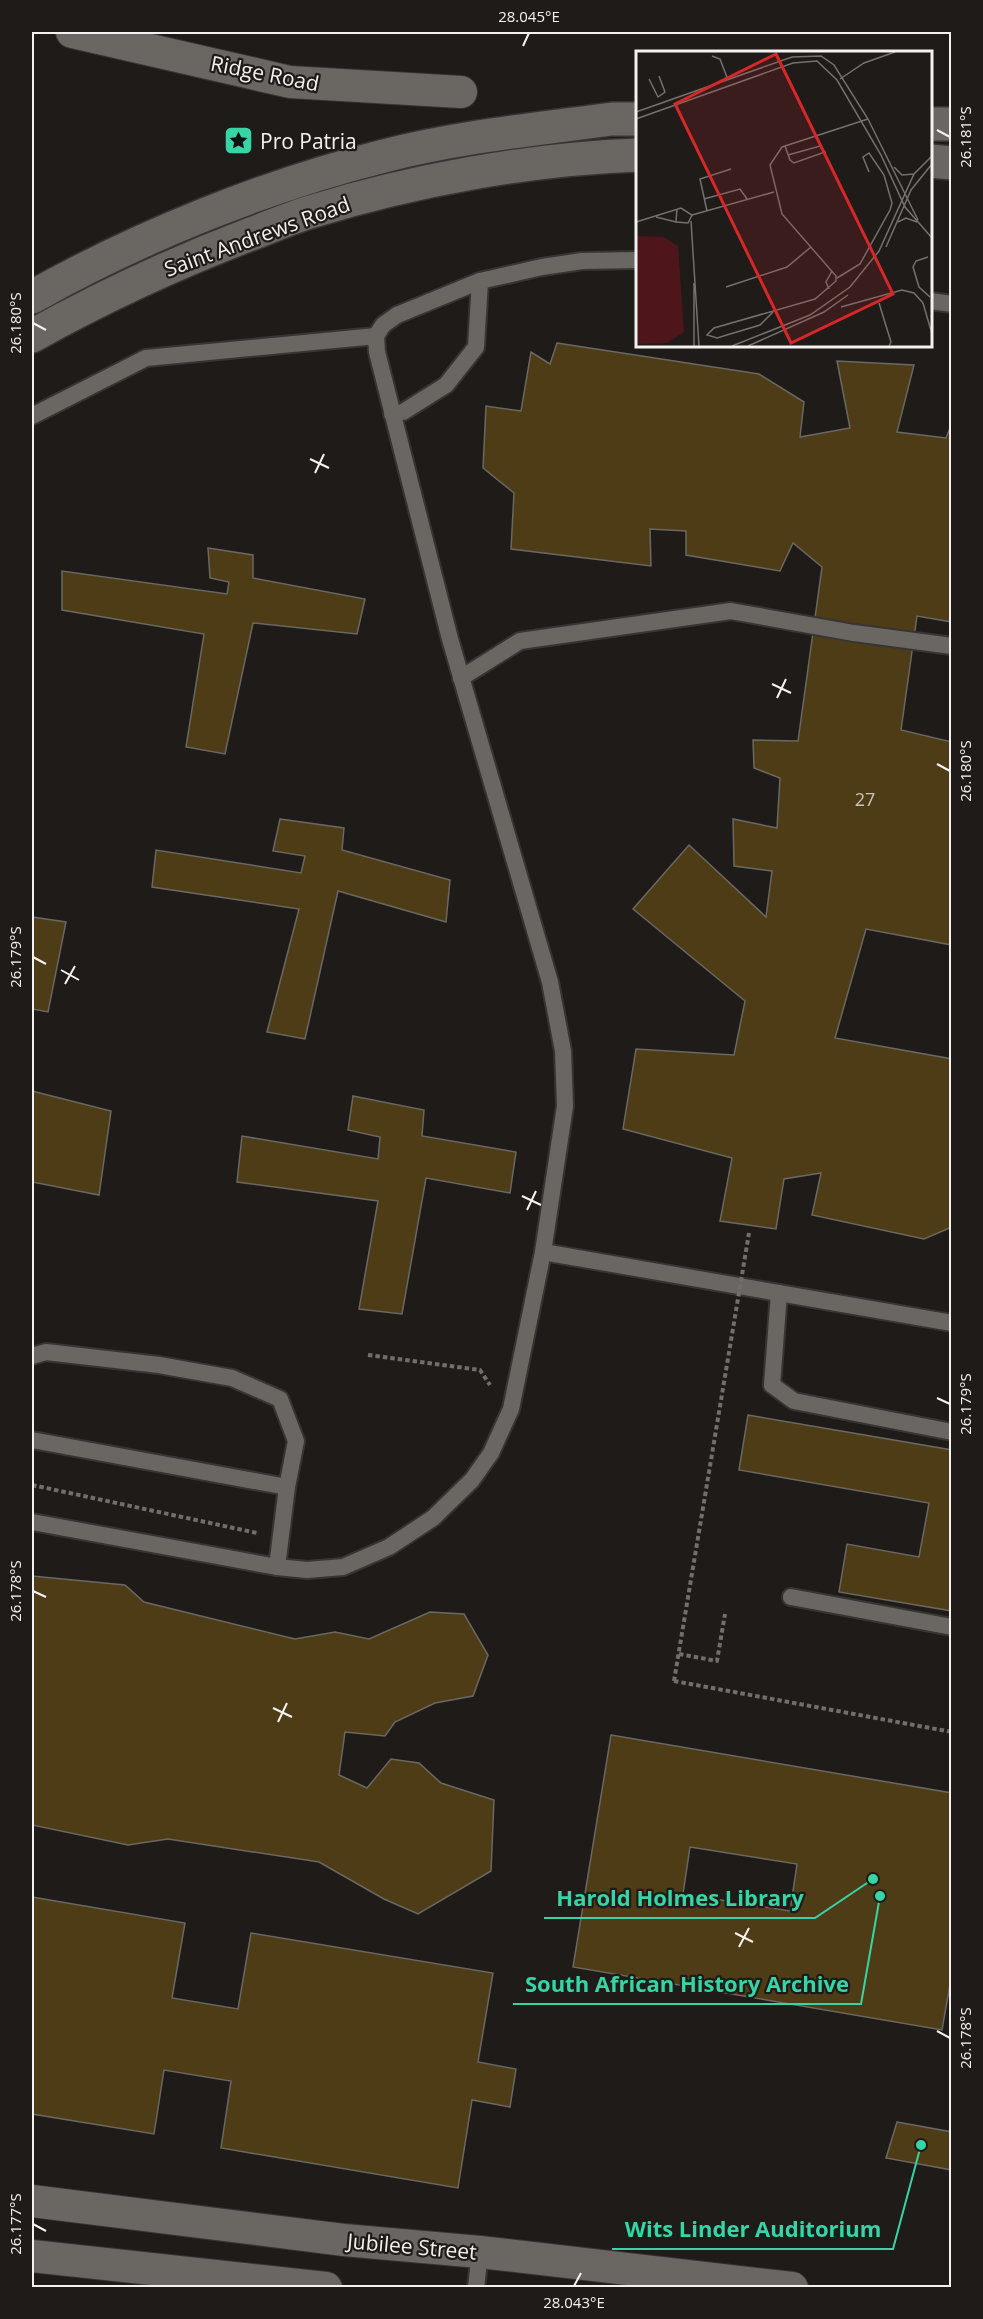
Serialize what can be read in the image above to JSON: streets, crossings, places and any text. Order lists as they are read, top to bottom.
{
  "streets": {
    "main road": ["Saint Andrews Road"],
    "street": ["Ridge Road", "Jubilee Street"]
  },
  "places": {
    "place": ["Pro Patria"],
    "other": ["Harold Holmes Library", "South African History Archive", "Wits Linder Auditorium"]
  },
  "house_numbers": ["27"],
  "coordinates": [
    "28.045°E",
    "26.181°S",
    "26.180°S",
    "26.179°S",
    "26.178°S",
    "26.177°S",
    "28.043°E"
  ]
}
